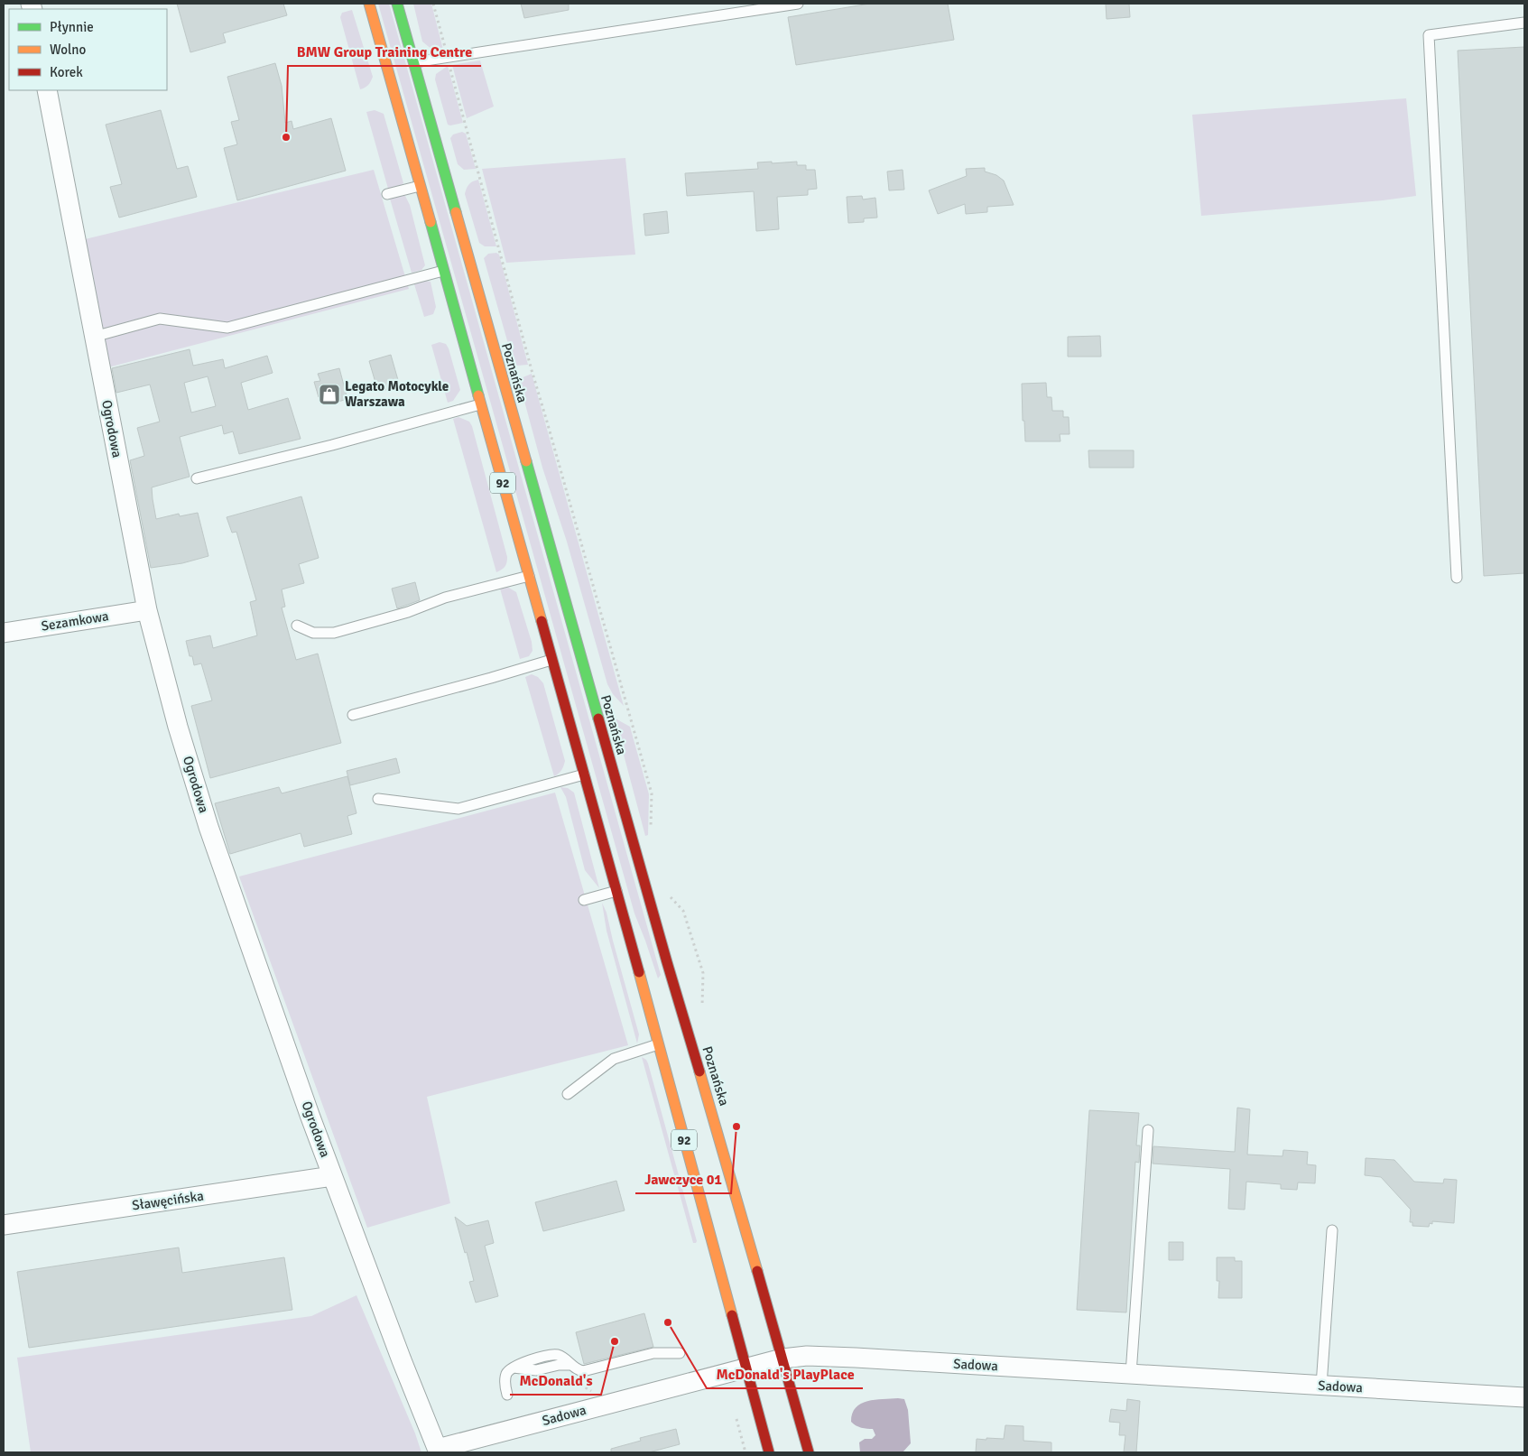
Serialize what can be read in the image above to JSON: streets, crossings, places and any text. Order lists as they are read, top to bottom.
{
  "streets": {
    "main road": ["Poznańska", "92"],
    "street": [
      "Ogrodowa",
      "Sezamkowa",
      "Sławęcińska",
      "Sadowa"
    ]
  },
  "crossings": [
    ["Poznańska", "Sadowa"],
    ["Ogrodowa", "Sezamkowa"],
    ["Ogrodowa", "Sławęcińska"],
    ["Ogrodowa", "Sadowa"],
    ["92", "Sadowa"]
  ],
  "places": {
    "other": [
      "BMW Group Training Centre",
      "Jawczyce 01",
      "McDonald's PlayPlace",
      "McDonald's"
    ],
    "shop": ["Legato Motocykle Warszawa"]
  },
  "legend": ["Płynnie", "Wolno", "Korek"]
}
